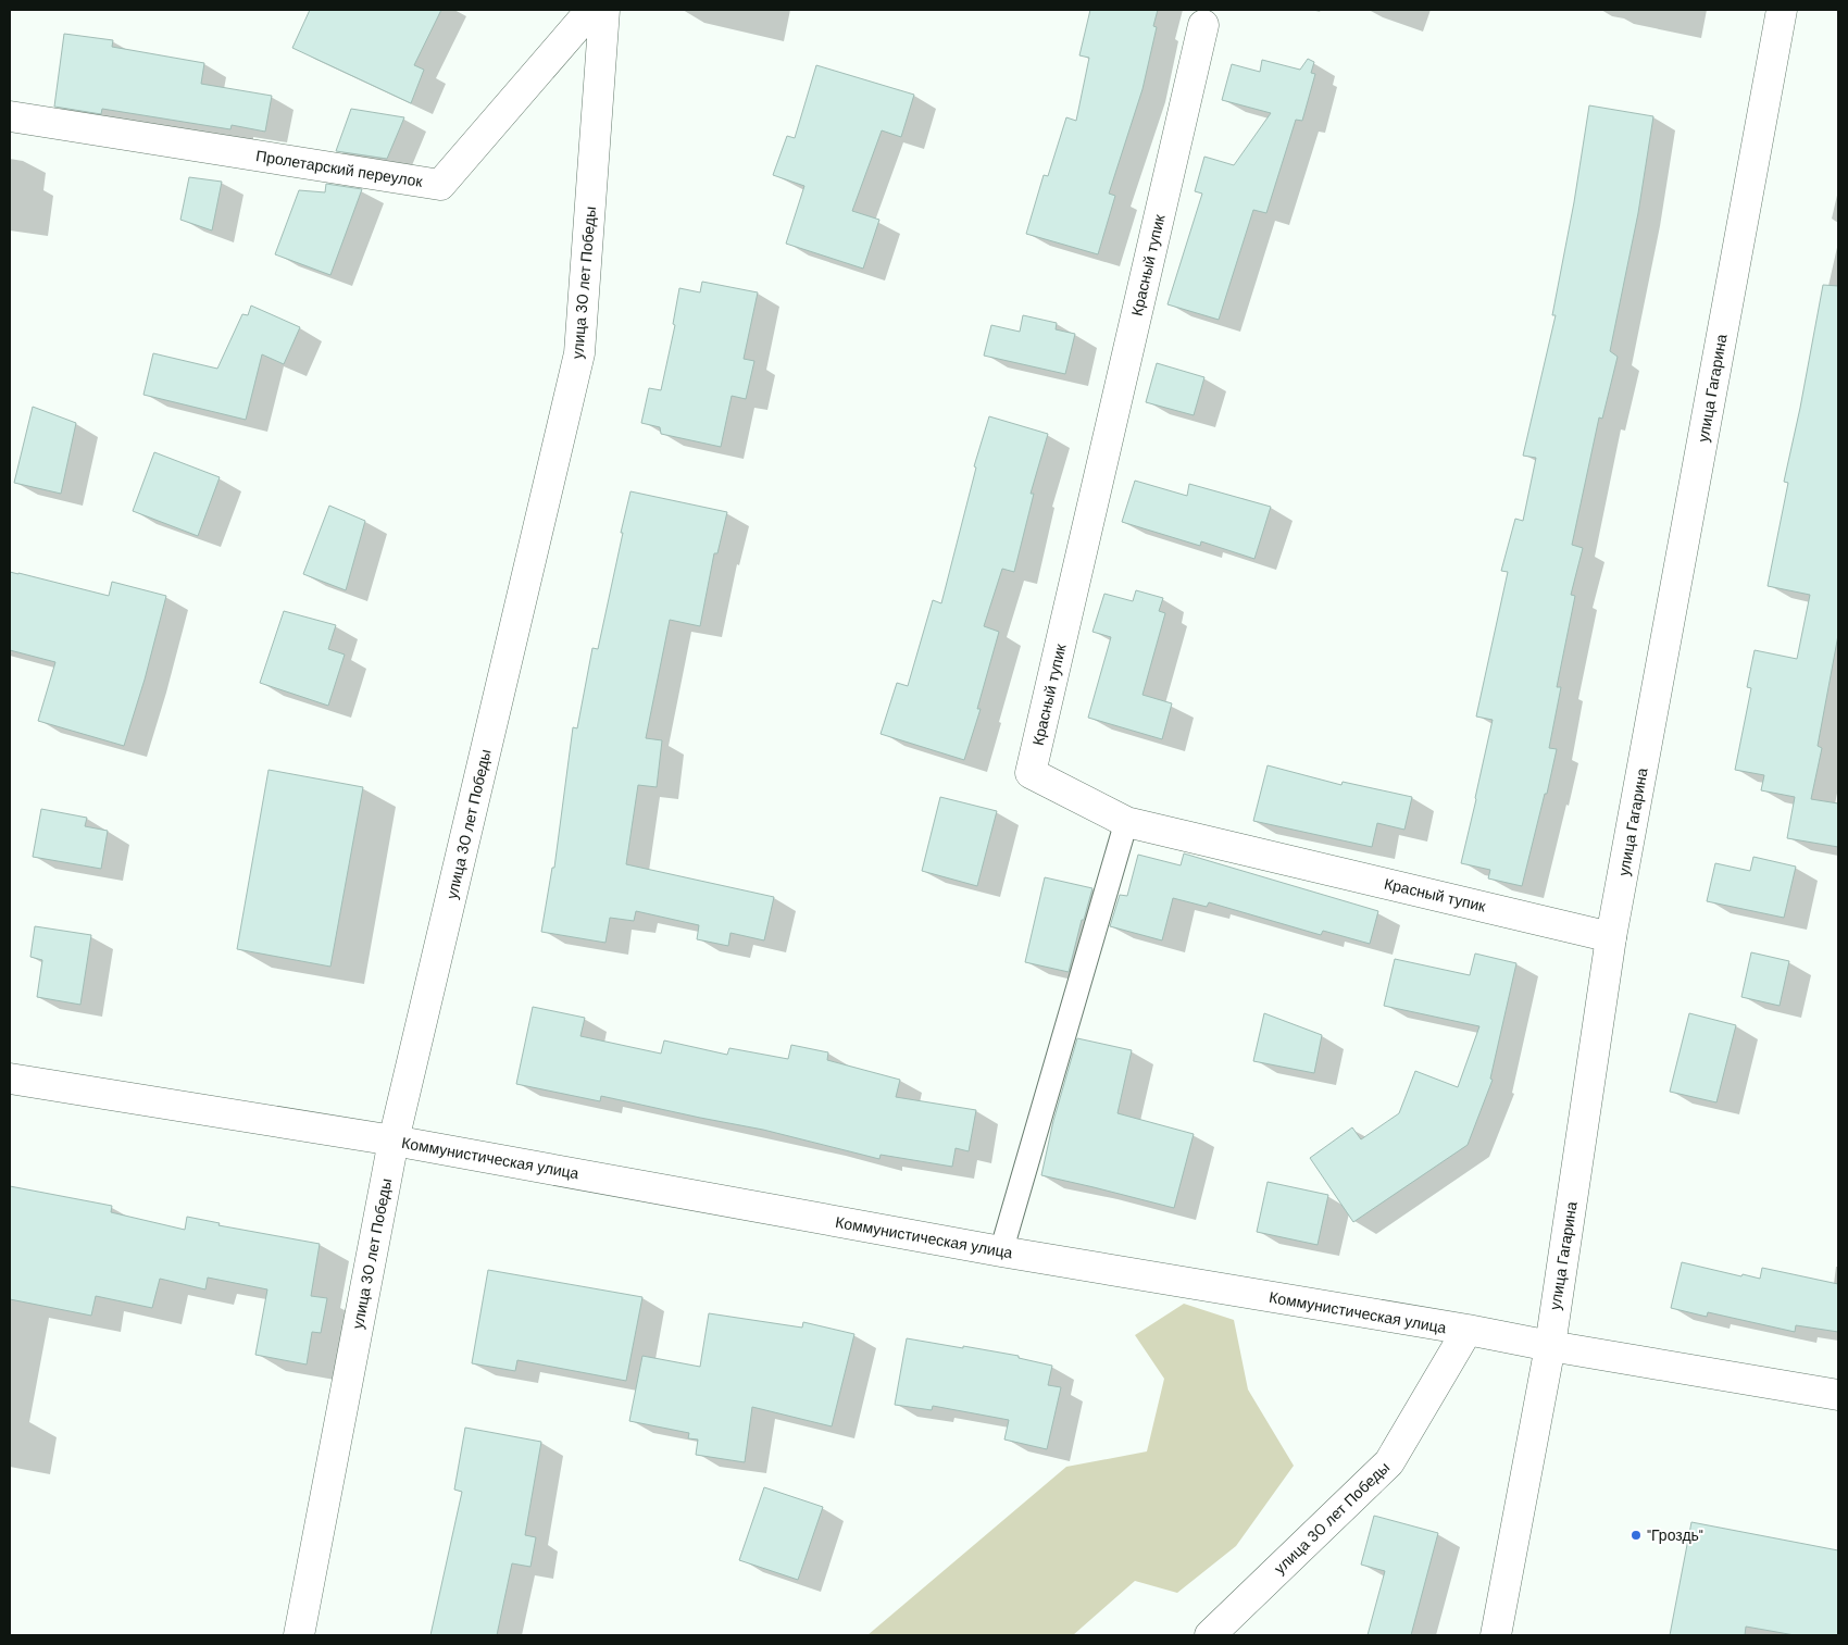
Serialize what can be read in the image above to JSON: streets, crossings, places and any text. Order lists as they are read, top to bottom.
{
  "streets": {
    "street": [
      "Пролетарский переулок",
      "Красный тупик",
      "улица 30 лет Победы",
      "улица Гагарина",
      "Коммунистическая улица"
    ]
  },
  "crossings": [
    ["Красный тупик", "улица Гагарина"],
    ["улица 30 лет Победы", "Коммунистическая улица"],
    ["улица Гагарина", "Коммунистическая улица"]
  ],
  "places": ["\"Гроздь\""]
}
